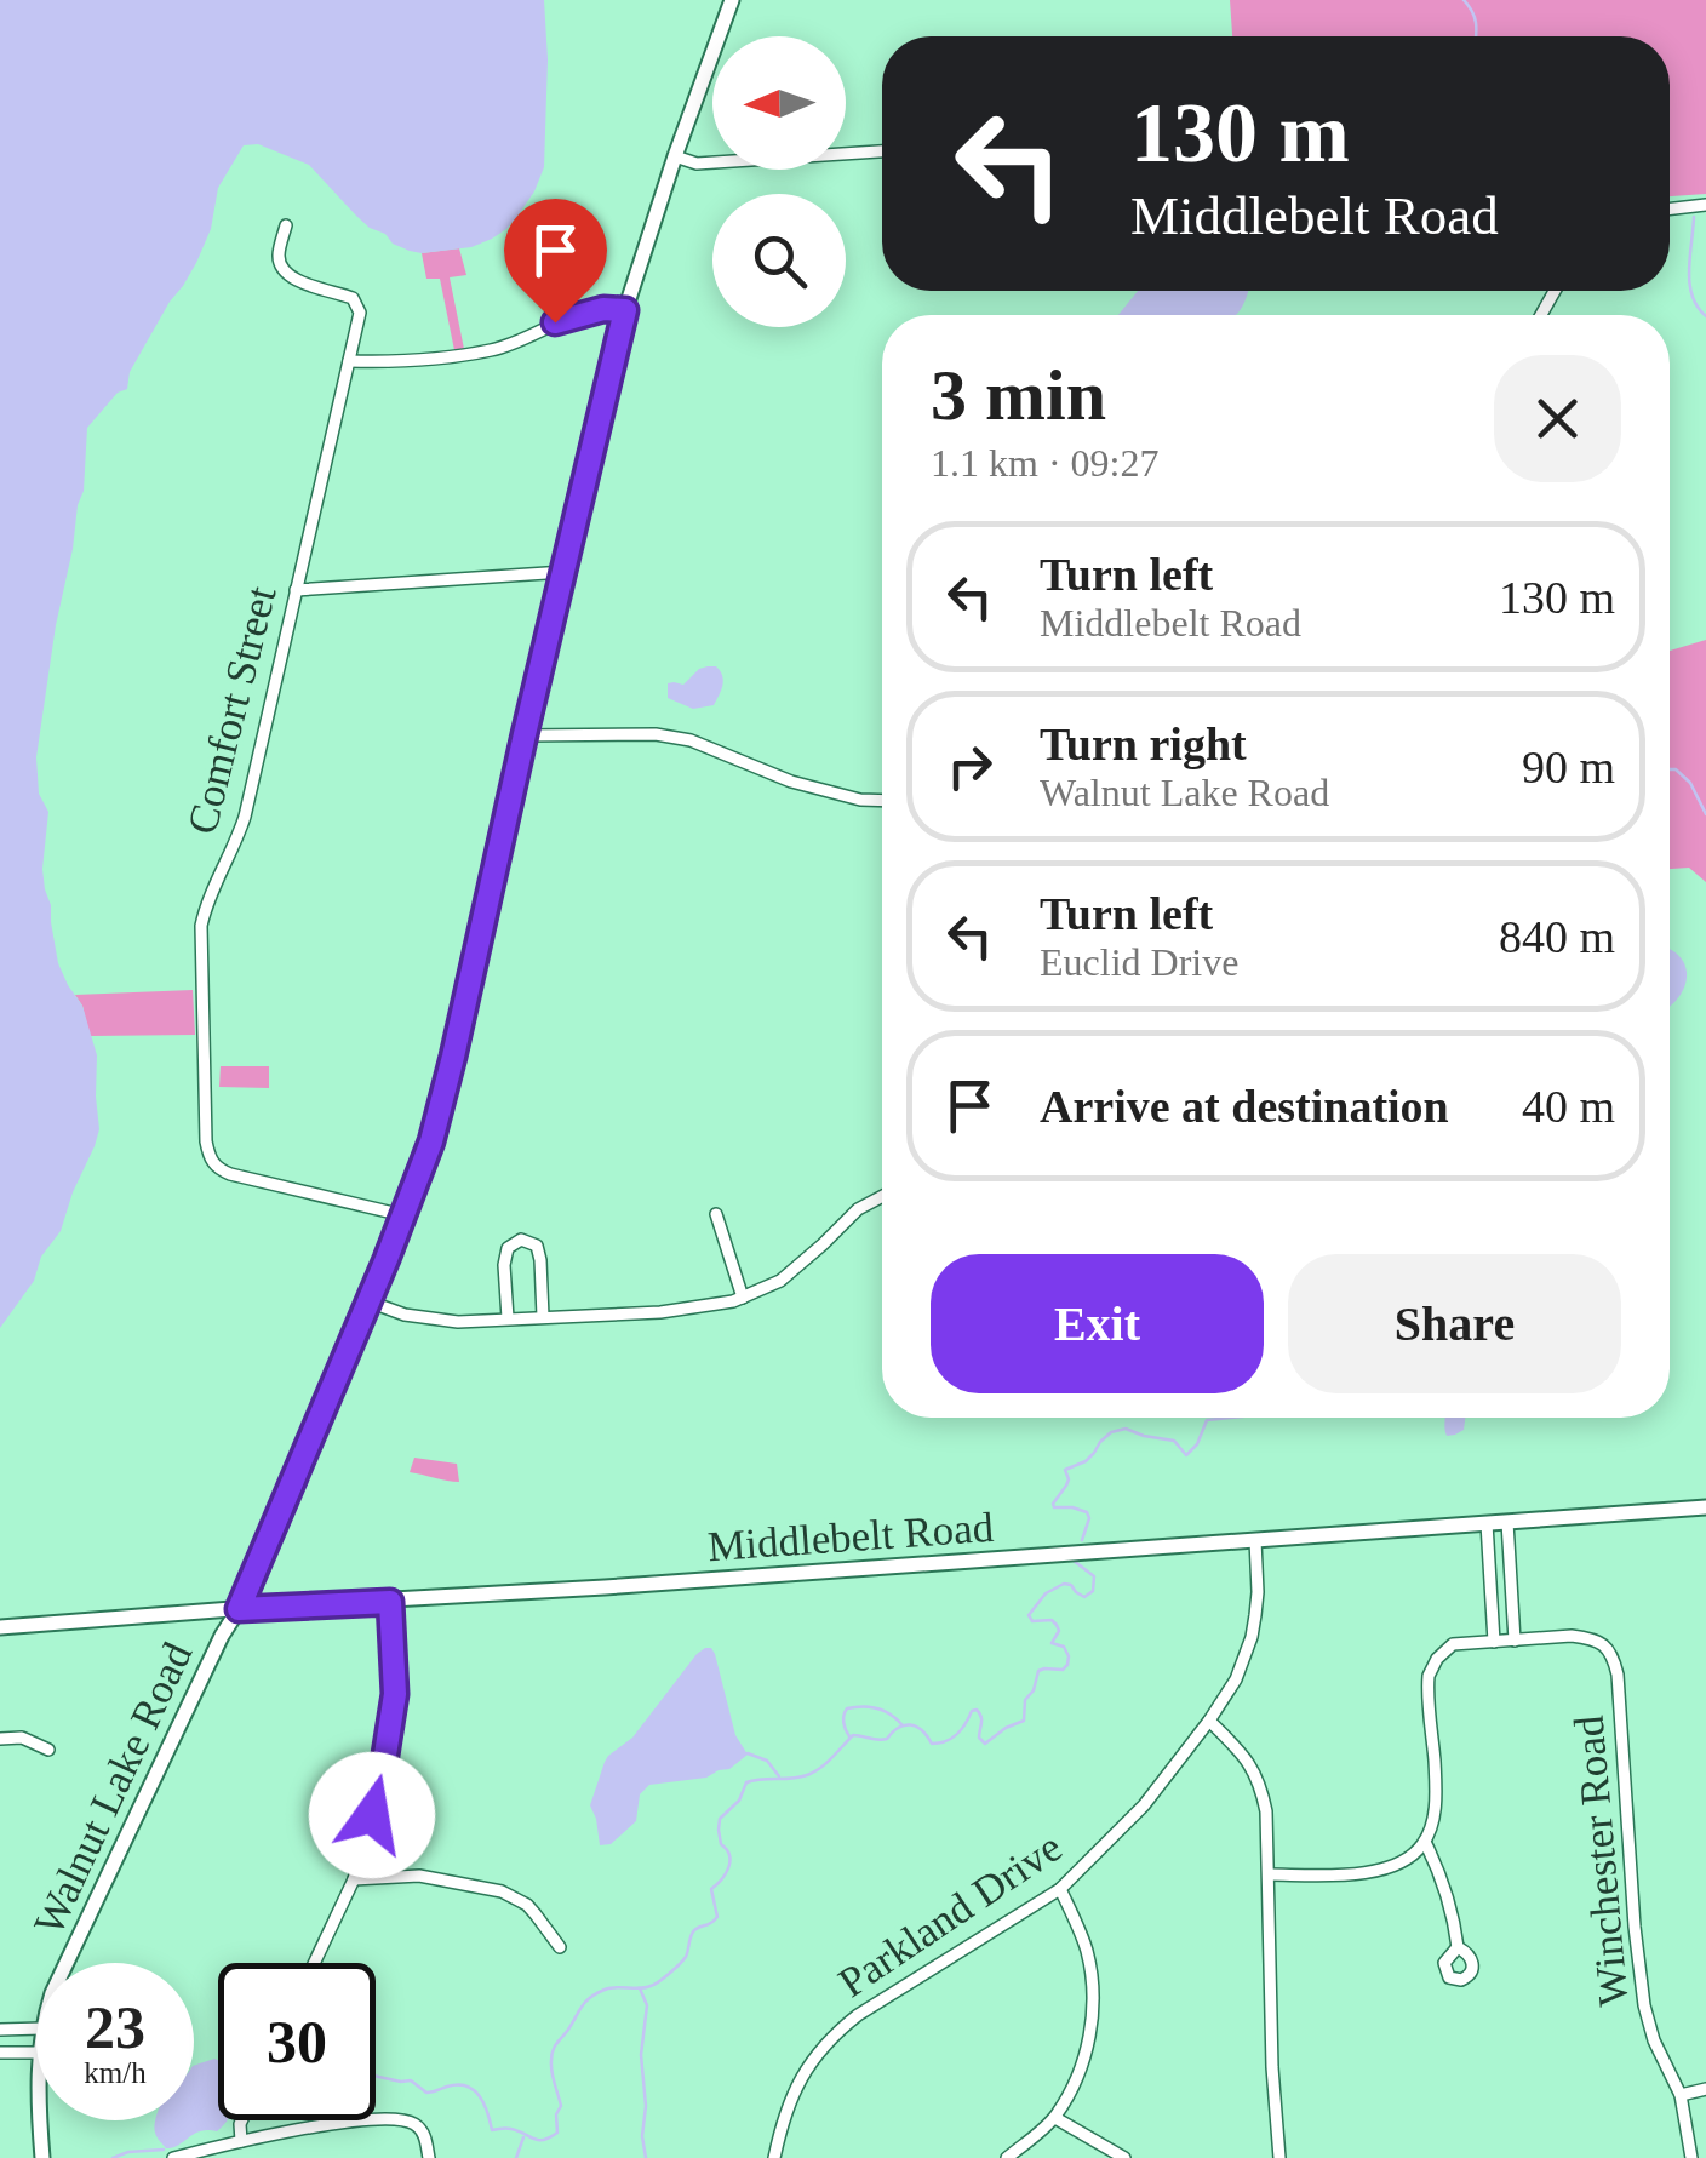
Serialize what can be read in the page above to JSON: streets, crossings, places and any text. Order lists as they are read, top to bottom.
{
  "streets": {
    "street": [
      "Comfort Street",
      "Middlebelt Road",
      "Walnut Lake Road",
      "Winchester Road",
      "Parkland Drive"
    ]
  },
  "crossings": [
    ["Comfort Street", "Walnut Lake Road"],
    ["Middlebelt Road", "Walnut Lake Road"],
    ["Middlebelt Road", "Parkland Drive"]
  ],
  "north": "left",
  "page": {
    "turn": ["130 m", "Middlebelt Road"],
    "heading": ["3 min", "1.1 km · 09:27"],
    "list": [
      {
        "name": "Turn left",
        "note": "Middlebelt Road",
        "value": "130 m"
      },
      {
        "name": "Turn right",
        "note": "Walnut Lake Road",
        "value": "90 m"
      },
      {
        "name": "Turn left",
        "note": "Euclid Drive",
        "value": "840 m"
      },
      {
        "name": "Arrive at destination",
        "value": "40 m"
      }
    ],
    "buttons": ["Exit", "Share"],
    "speed": "23 km/h",
    "limit": "30"
  }
}
